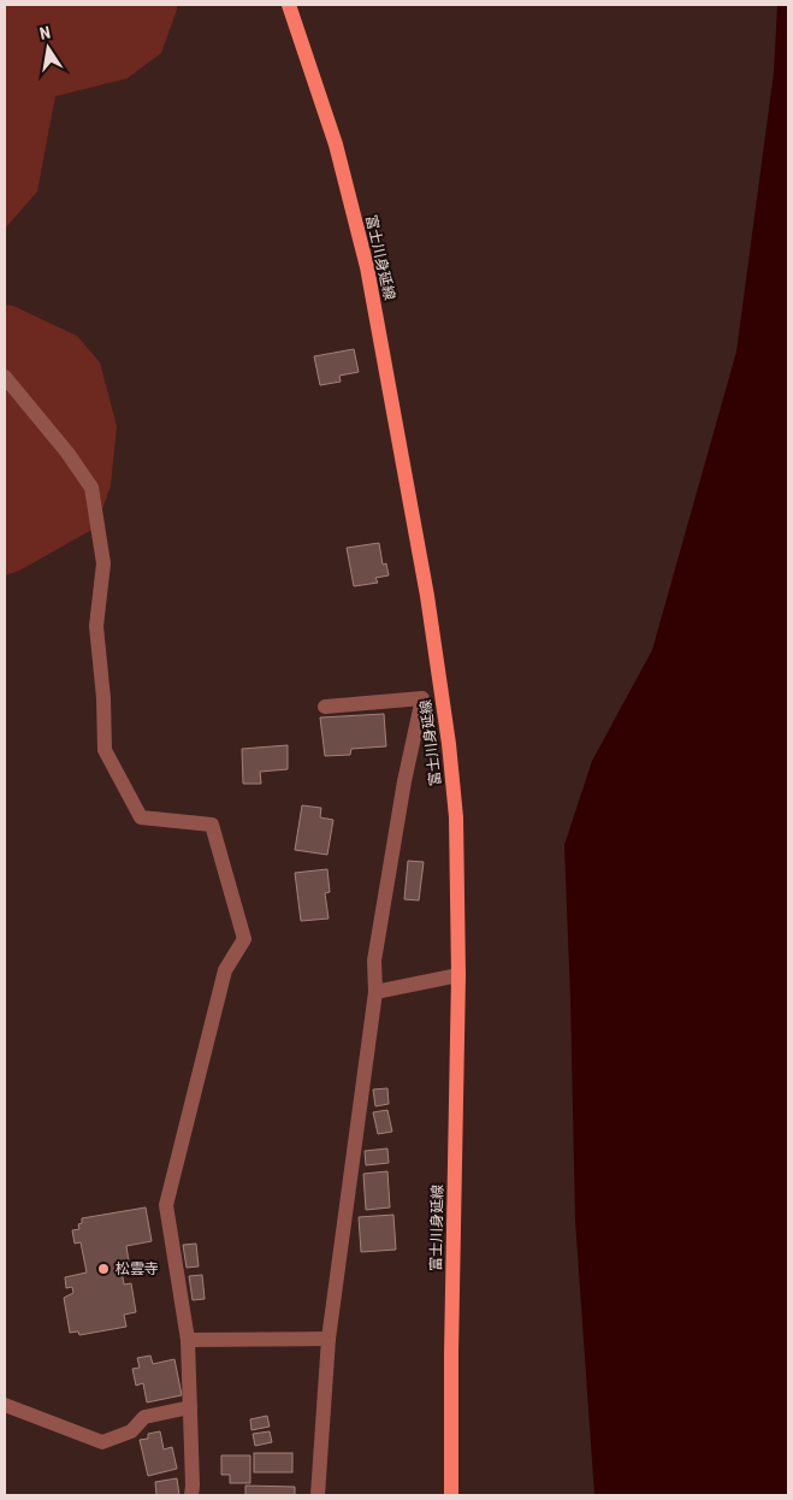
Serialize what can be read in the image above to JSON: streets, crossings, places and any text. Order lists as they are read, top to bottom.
{
  "streets": {
    "main road": ["富士川身延線"]
  },
  "places": ["松雲寺"],
  "north": "top"
}
